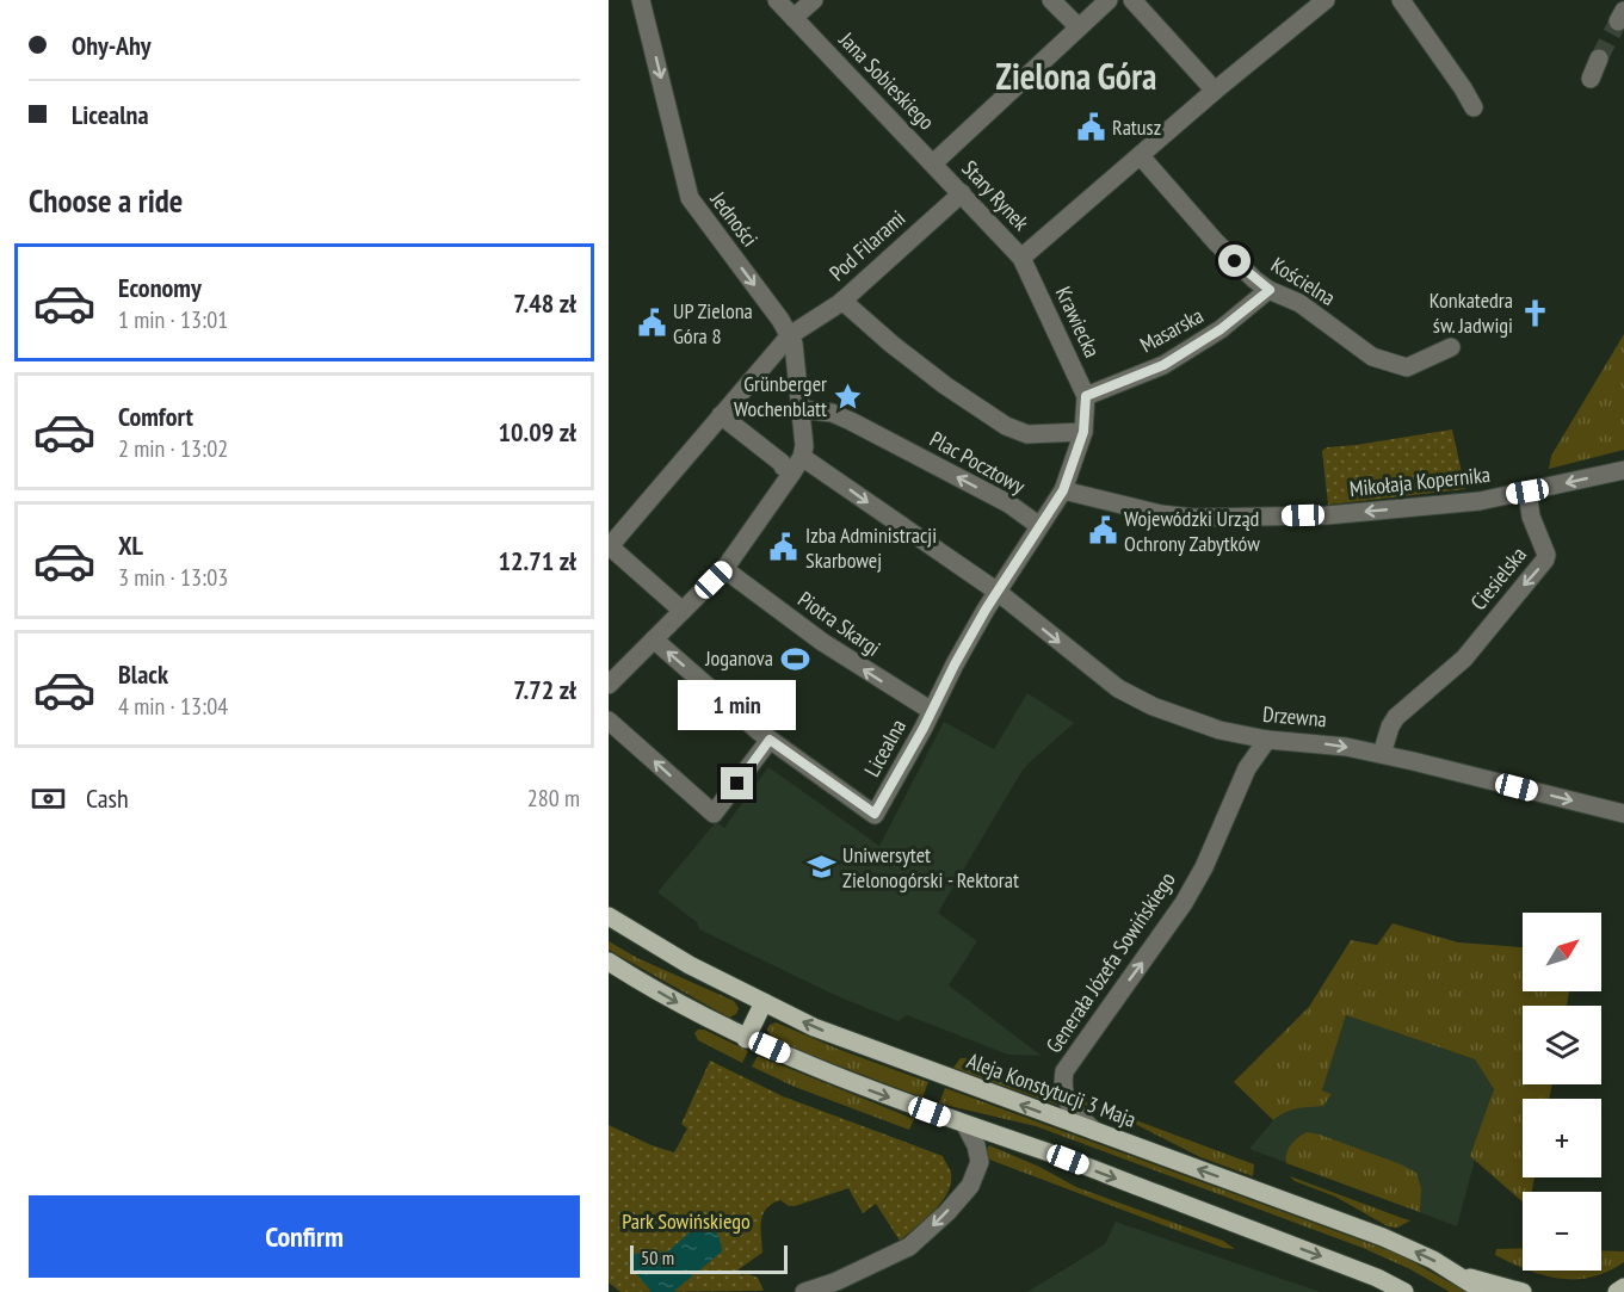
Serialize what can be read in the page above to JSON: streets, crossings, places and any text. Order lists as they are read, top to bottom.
{
  "streets": {
    "main road": ["Aleja Konstytucji 3 Maja"],
    "street": [
      "Jana Sobieskiego",
      "Stary Rynek",
      "Jedności",
      "Pod Filarami",
      "Kościelna",
      "Krawiecka",
      "Masarska",
      "Plac Pocztowy",
      "Mikołaja Kopernika",
      "Ciesielska",
      "Piotra Skargi",
      "Drzewna",
      "Licealna",
      "Generała Józefa Sowińskiego"
    ]
  },
  "crossings": [
    ["Jana Sobieskiego", "Stary Rynek"],
    ["Stary Rynek", "Pod Filarami"],
    ["Stary Rynek", "Kościelna"],
    ["Stary Rynek", "Krawiecka"],
    ["Jedności", "Pod Filarami"],
    ["Jedności", "Plac Pocztowy"],
    ["Kościelna", "Masarska"],
    ["Krawiecka", "Masarska"],
    ["Krawiecka", "Plac Pocztowy"],
    ["Krawiecka", "Mikołaja Kopernika"],
    ["Mikołaja Kopernika", "Ciesielska"],
    ["Ciesielska", "Drzewna"],
    ["Piotra Skargi", "Licealna"],
    ["Drzewna", "Licealna"],
    ["Drzewna", "Generała Józefa Sowińskiego"],
    ["Generała Józefa Sowińskiego", "Aleja Konstytucji 3 Maja"]
  ],
  "one_way": [
    "Jedności",
    "Mikołaja Kopernika",
    "Ciesielska",
    "Drzewna",
    "Generała Józefa Sowińskiego"
  ],
  "districts": ["Zielona Góra"],
  "parks": ["Park Sowińskiego"],
  "places": {
    "public building": [
      "Ratusz",
      "UP Zielona Góra 8",
      "Wojewódzki Urząd Ochrony Zabytków",
      "Izba Administracji Skarbowej"
    ],
    "church": ["Konkatedra św. Jadwigi"],
    "place": ["Grünberger Wochenblatt"],
    "sports": ["Joganova"],
    "school or university": ["Uniwersytet Zielonogórski - Rektorat"]
  },
  "scale_bar": "50 m",
  "north": "top right",
  "page": {
    "banner": ["Ohy-Ahy", "Licealna"],
    "heading": "Choose a ride",
    "list": [
      {
        "name": "Economy",
        "note": "1 min · 13:01",
        "value": "7.48 zł"
      },
      {
        "name": "Comfort",
        "note": "2 min · 13:02",
        "value": "10.09 zł"
      },
      {
        "name": "XL",
        "note": "3 min · 13:03",
        "value": "12.71 zł"
      },
      {
        "name": "Black",
        "note": "4 min · 13:04",
        "value": "7.72 zł"
      }
    ],
    "bubble": "1 min",
    "pay": ["Cash", "280 m"],
    "map_buttons": ["+", "−"],
    "buttons": "Confirm",
    "scale": "50 m"
  }
}
